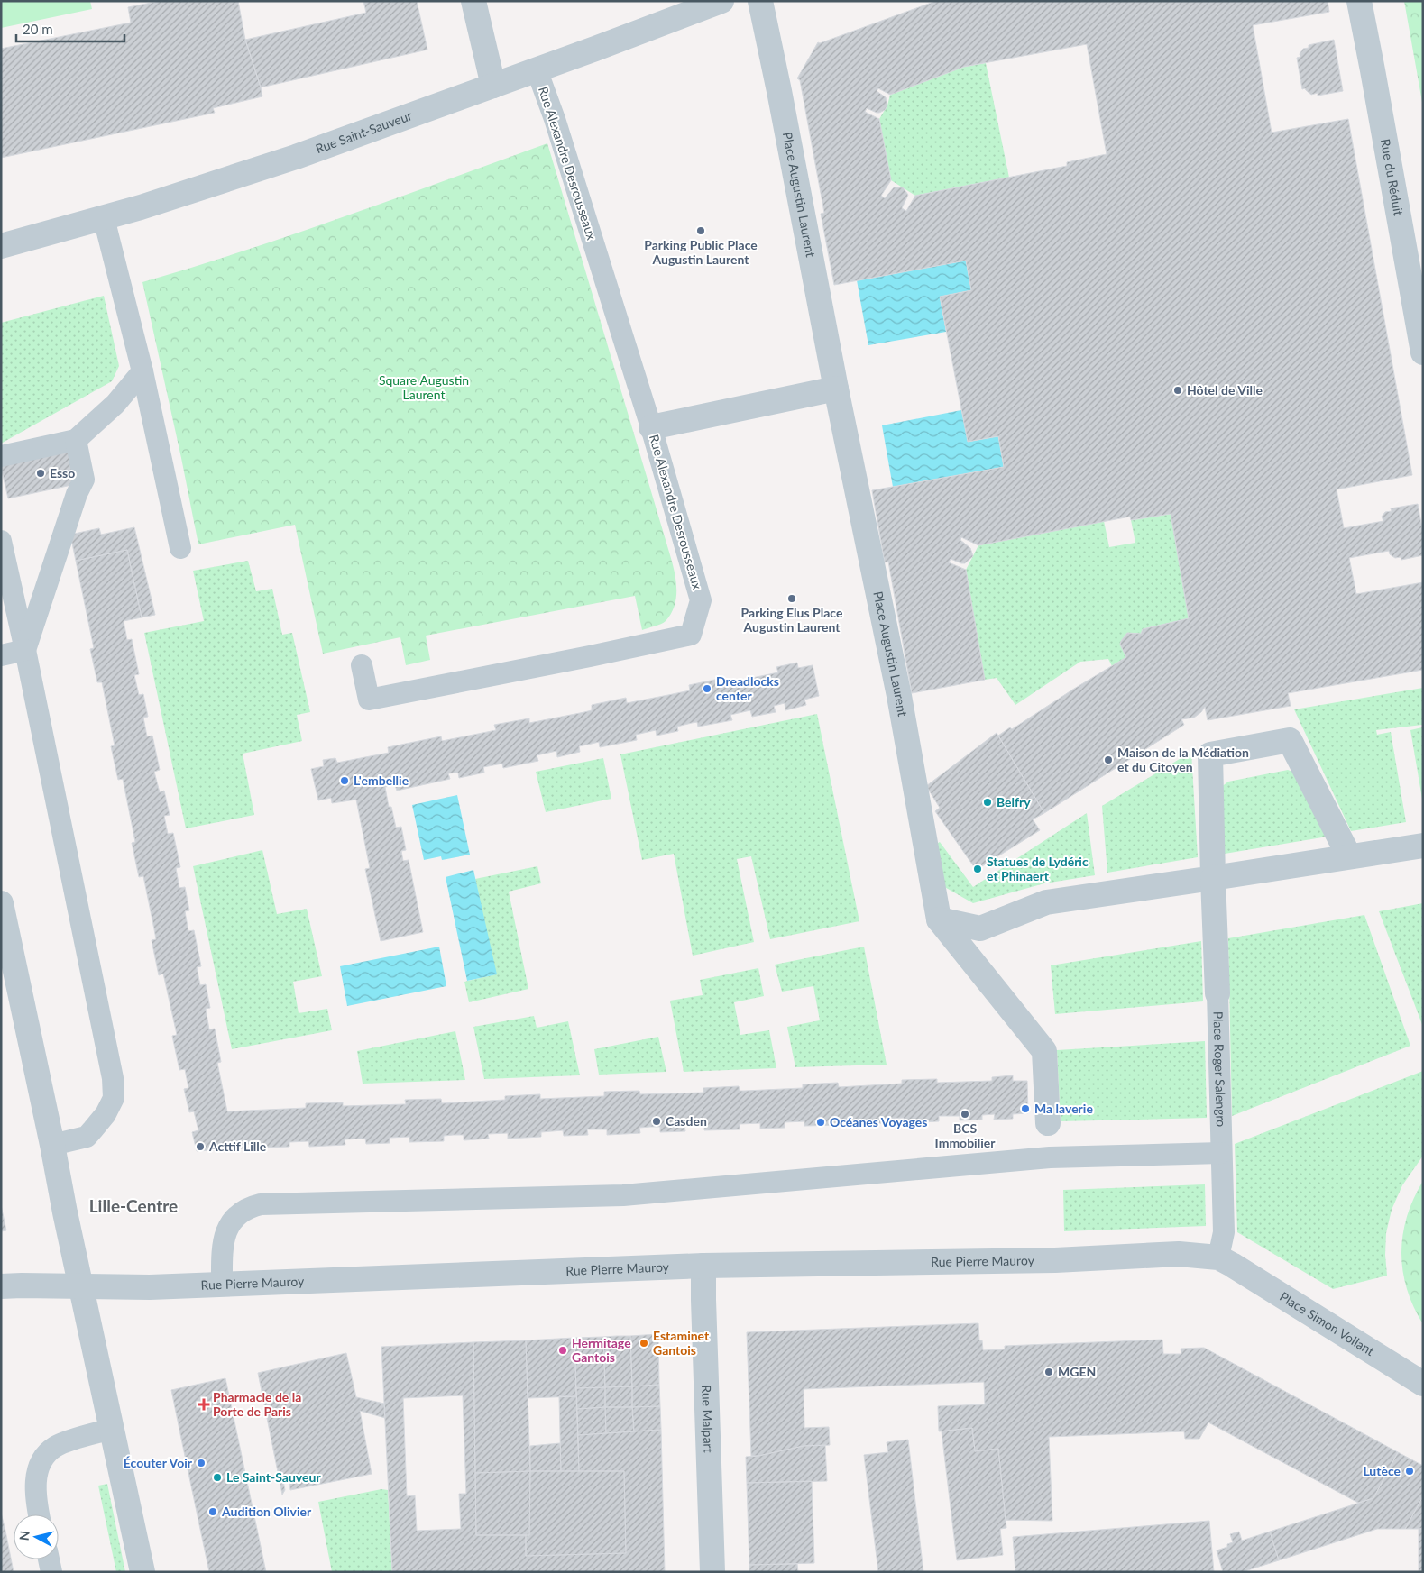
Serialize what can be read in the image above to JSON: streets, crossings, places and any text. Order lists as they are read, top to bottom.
{
  "streets": {
    "street": [
      "Rue Saint-Sauveur",
      "Rue du Réduit",
      "Place Augustin Laurent",
      "Place Roger Salengro",
      "Rue Pierre Mauroy",
      "Place Simon Vollant",
      "Rue Malpart"
    ],
    "lane": ["Rue Alexandre Desrousseaux"]
  },
  "crossings": [
    ["Rue Saint-Sauveur", "Rue Alexandre Desrousseaux"],
    ["Place Roger Salengro", "Rue Pierre Mauroy"],
    ["Place Roger Salengro", "Place Simon Vollant"],
    ["Rue Pierre Mauroy", "Place Simon Vollant"],
    ["Rue Pierre Mauroy", "Rue Malpart"]
  ],
  "districts": ["Lille-Centre"],
  "parks": ["Square Augustin Laurent"],
  "places": {
    "other": [
      "Parking Public Place Augustin Laurent",
      "Hôtel de Ville",
      "Esso",
      "Parking Elus Place Augustin Laurent",
      "Dreadlocks center",
      "Maison de la Médiation et du Citoyen",
      "L'embellie",
      "Belfry",
      "Statues de Lydéric et Phinaert",
      "Ma laverie",
      "BCS Immobilier",
      "Casden",
      "Océanes Voyages",
      "Acttif Lille",
      "Estaminet Gantois",
      "Hermitage Gantois",
      "MGEN",
      "Écouter Voir",
      "Lutèce",
      "Le Saint-Sauveur",
      "Audition Olivier"
    ],
    "health": ["Pharmacie de la Porte de Paris"]
  },
  "scale_bar": "20 m",
  "north": "left"
}
